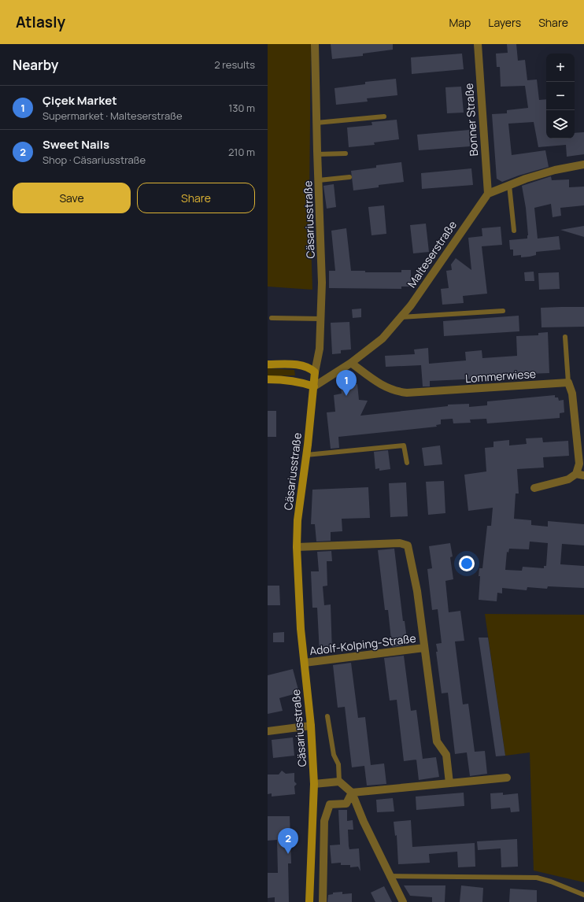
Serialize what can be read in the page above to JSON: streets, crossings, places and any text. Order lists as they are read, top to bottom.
{
  "streets": {
    "main road": ["Cäsariusstraße"],
    "street": [
      "Bonner Straße",
      "Malteserstraße",
      "Lommerwiese",
      "Adolf-Kolping-Straße"
    ]
  },
  "crossings": [
    ["Bonner Straße", "Malteserstraße"],
    ["Cäsariusstraße", "Malteserstraße"],
    ["Cäsariusstraße", "Adolf-Kolping-Straße"],
    ["Malteserstraße", "Lommerwiese"]
  ],
  "page": {
    "header": "Atlasly",
    "nav": ["Map", "Layers", "Share"],
    "heading": ["Nearby", "2 results"],
    "map_buttons": ["+", "−"],
    "list": [
      {
        "mark": "1",
        "name": "Çiçek Market",
        "note": "Supermarket · Malteserstraße",
        "value": "130 m"
      },
      {
        "mark": "2",
        "name": "Sweet Nails",
        "note": "Shop · Cäsariusstraße",
        "value": "210 m"
      }
    ],
    "buttons": ["Save", "Share"],
    "pins": ["1", "2"]
  }
}
